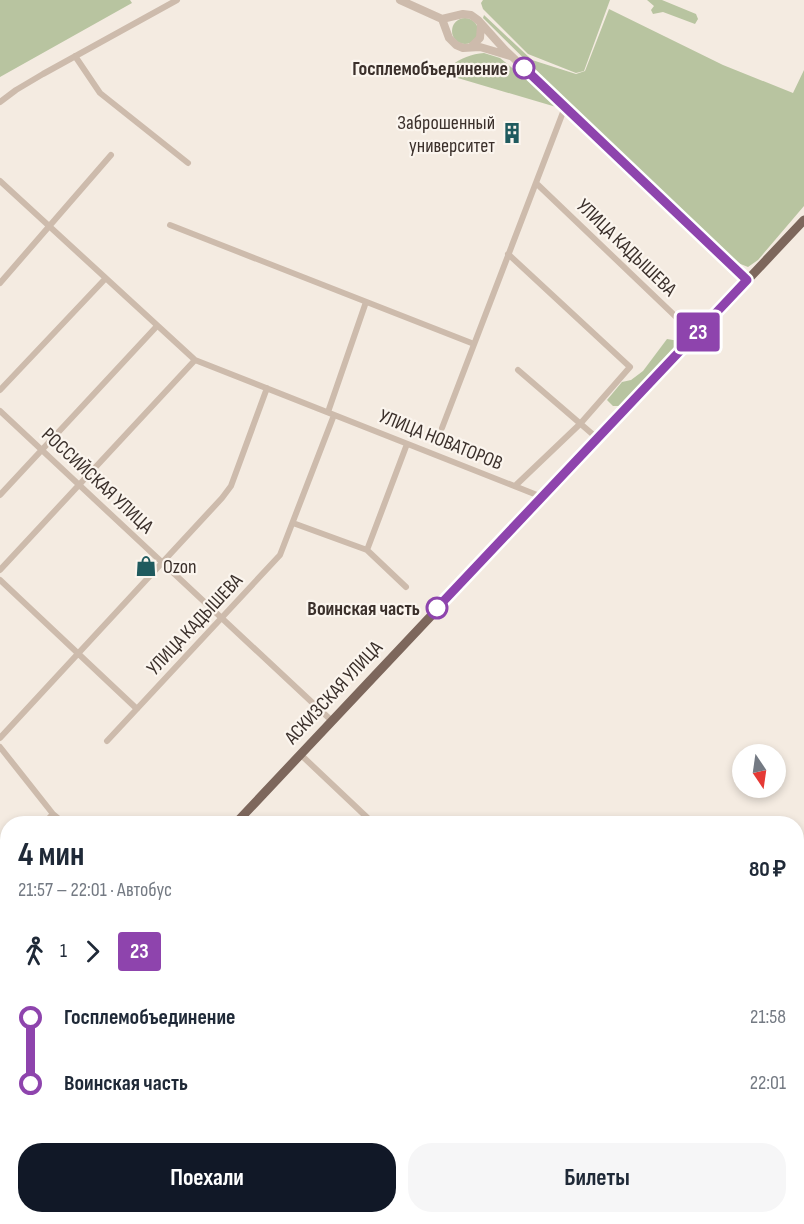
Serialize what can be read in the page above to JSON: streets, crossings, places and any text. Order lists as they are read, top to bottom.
{
  "streets": {
    "main road": ["АСКИЗСКАЯ УЛИЦА"],
    "street": ["УЛИЦА КАДЫШЕВА", "УЛИЦА НОВАТОРОВ", "РОССИЙСКАЯ УЛИЦА"]
  },
  "crossings": [
    ["УЛИЦА КАДЫШЕВА", "УЛИЦА НОВАТОРОВ"],
    ["УЛИЦА КАДЫШЕВА", "РОССИЙСКАЯ УЛИЦА"],
    ["УЛИЦА КАДЫШЕВА", "АСКИЗСКАЯ УЛИЦА"],
    ["УЛИЦА НОВАТОРОВ", "АСКИЗСКАЯ УЛИЦА"],
    ["РОССИЙСКАЯ УЛИЦА", "АСКИЗСКАЯ УЛИЦА"]
  ],
  "places": {
    "other": ["Госплемобъединение", "Воинская часть"],
    "building": ["Заброшенный университет"],
    "shop": ["Ozon"]
  },
  "lines": ["bus line 23"],
  "north": "bottom",
  "page": {
    "on_map": "23",
    "heading": ["4 мин", "21:57 – 22:01 · Автобус", "80 ₽"],
    "legs": ["1", "23"],
    "list": [
      {
        "name": "Госплемобъединение",
        "value": "21:58"
      },
      {
        "name": "Воинская часть",
        "value": "22:01"
      }
    ],
    "buttons": ["Поехали", "Билеты"]
  }
}
